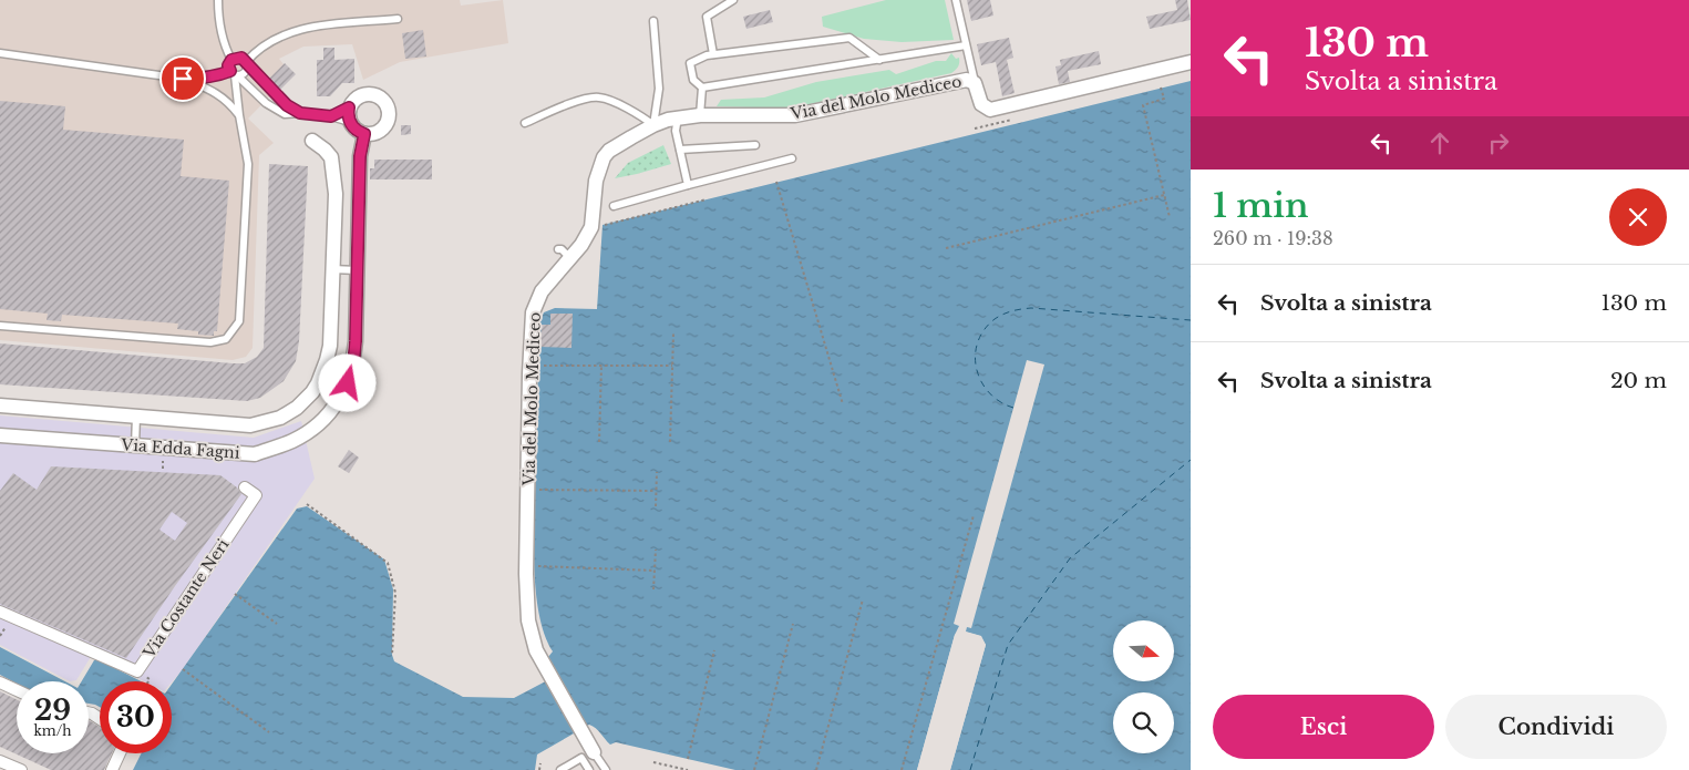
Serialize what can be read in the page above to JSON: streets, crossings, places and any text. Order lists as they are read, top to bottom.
{
  "streets": {
    "street": ["Via del Molo Mediceo", "Via Edda Fagni", "Via Costante Neri"]
  },
  "north": "right",
  "page": {
    "turn": ["130 m", "Svolta a sinistra"],
    "heading": ["1 min", "260 m · 19:38"],
    "list": [
      {
        "name": "Svolta a sinistra",
        "value": "130 m"
      },
      {
        "name": "Svolta a sinistra",
        "value": "20 m"
      }
    ],
    "speed": "29 km/h",
    "limit": "30",
    "buttons": ["Esci", "Condividi"]
  }
}
